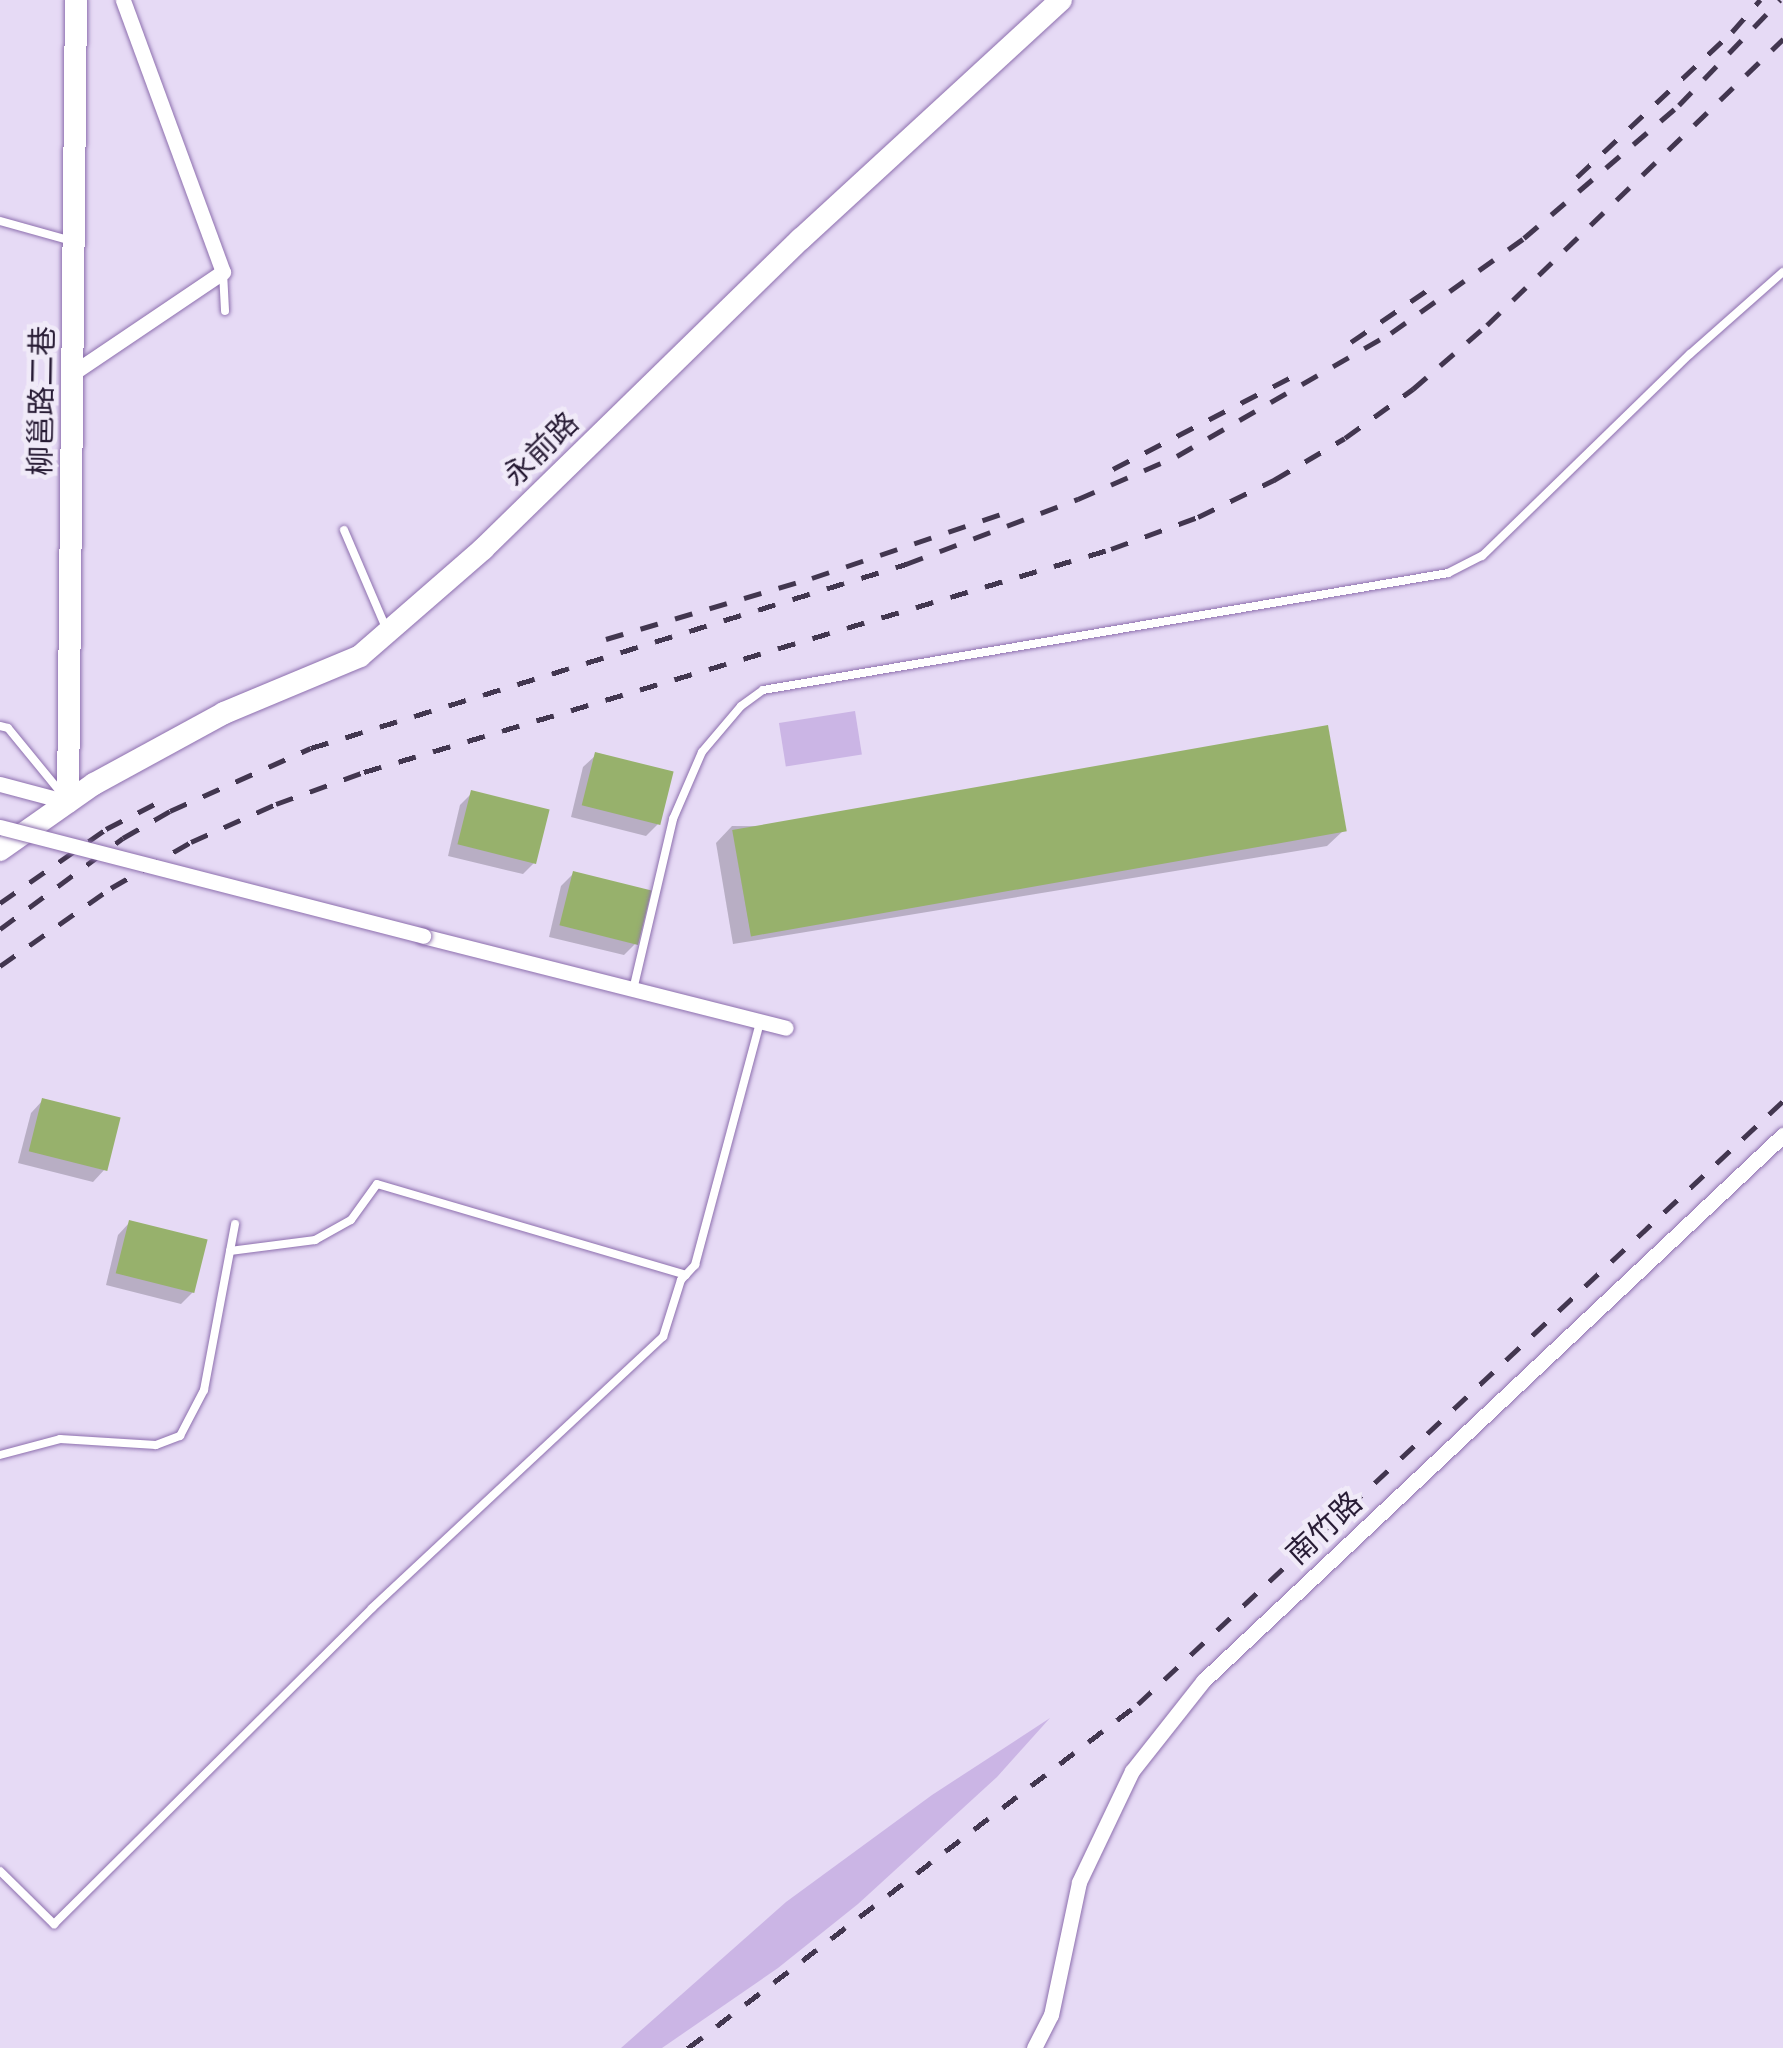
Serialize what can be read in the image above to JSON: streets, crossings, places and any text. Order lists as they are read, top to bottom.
{
  "streets": {
    "street": ["柳邕路二巷", "永前路", "南竹路"]
  },
  "crossings": [
    ["柳邕路二巷", "永前路"]
  ]
}
